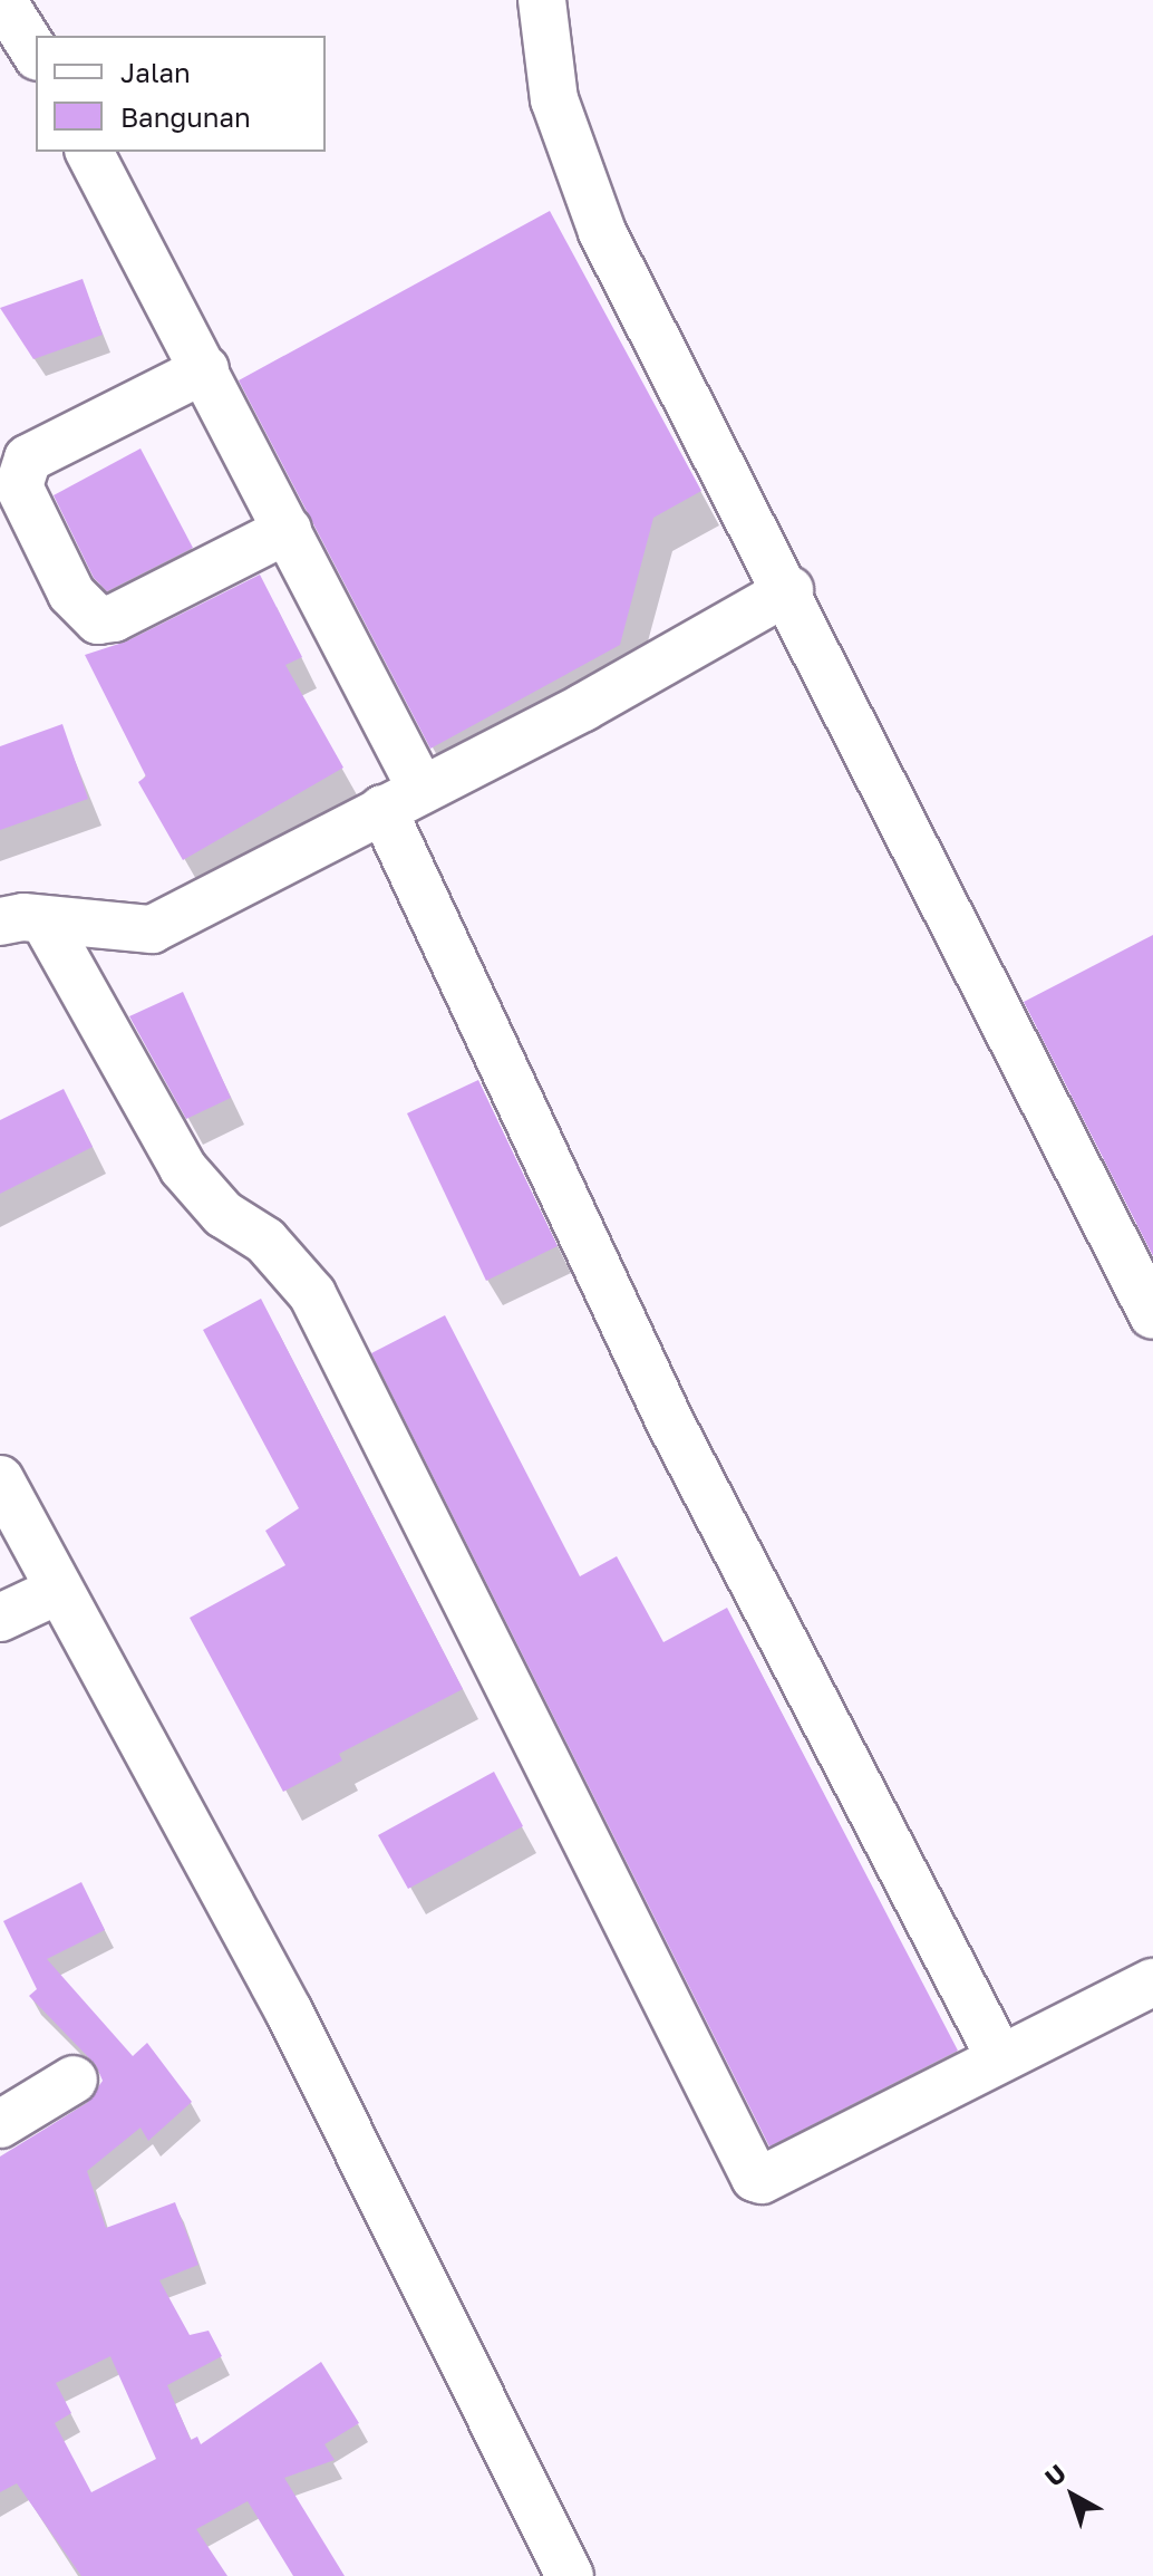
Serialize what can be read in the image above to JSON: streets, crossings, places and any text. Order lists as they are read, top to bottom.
{
  "legend": ["Jalan", "Bangunan"],
  "north": "top left"
}
